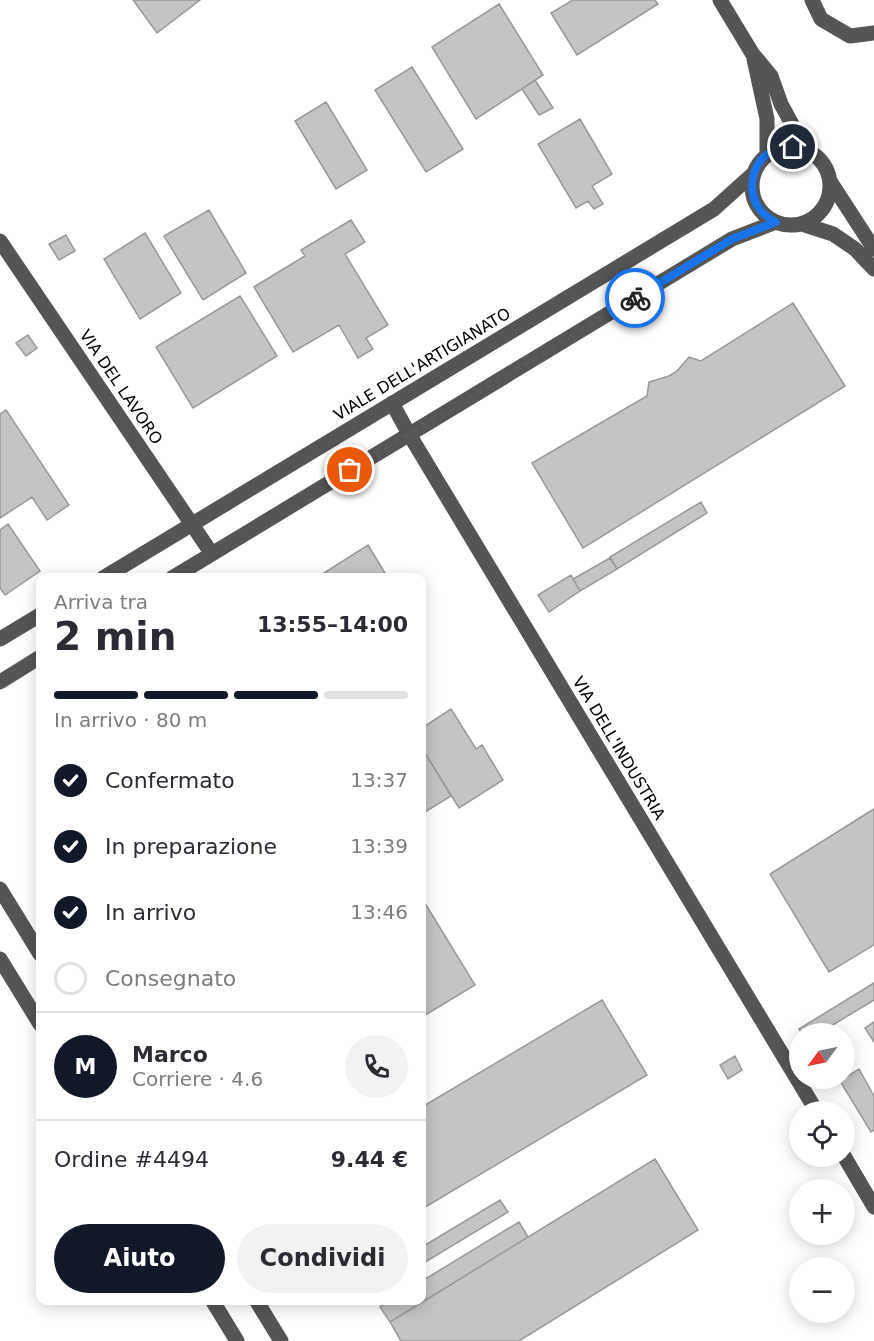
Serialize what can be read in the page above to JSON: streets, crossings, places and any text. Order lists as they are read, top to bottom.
{
  "streets": {
    "street": ["VIALE DELL'ARTIGIANATO", "VIA DEL LAVORO", "VIA DELL'INDUSTRIA"]
  },
  "crossings": [
    ["VIALE DELL'ARTIGIANATO", "VIA DEL LAVORO"],
    ["VIALE DELL'ARTIGIANATO", "VIA DELL'INDUSTRIA"]
  ],
  "north": "bottom left",
  "page": {
    "heading": ["2 min", "Arriva tra", "13:55–14:00"],
    "panel": [
      "Marco",
      "Corriere · 4.6",
      "Ordine #4494",
      "9.44 €"
    ],
    "bar": "In arrivo · 80 m",
    "list": [
      ["Confermato", "13:37"],
      ["In preparazione", "13:39"],
      ["In arrivo", "13:46"],
      "Consegnato"
    ],
    "map_buttons": ["+", "−"],
    "round": "M",
    "buttons": ["Aiuto", "Condividi"]
  }
}
